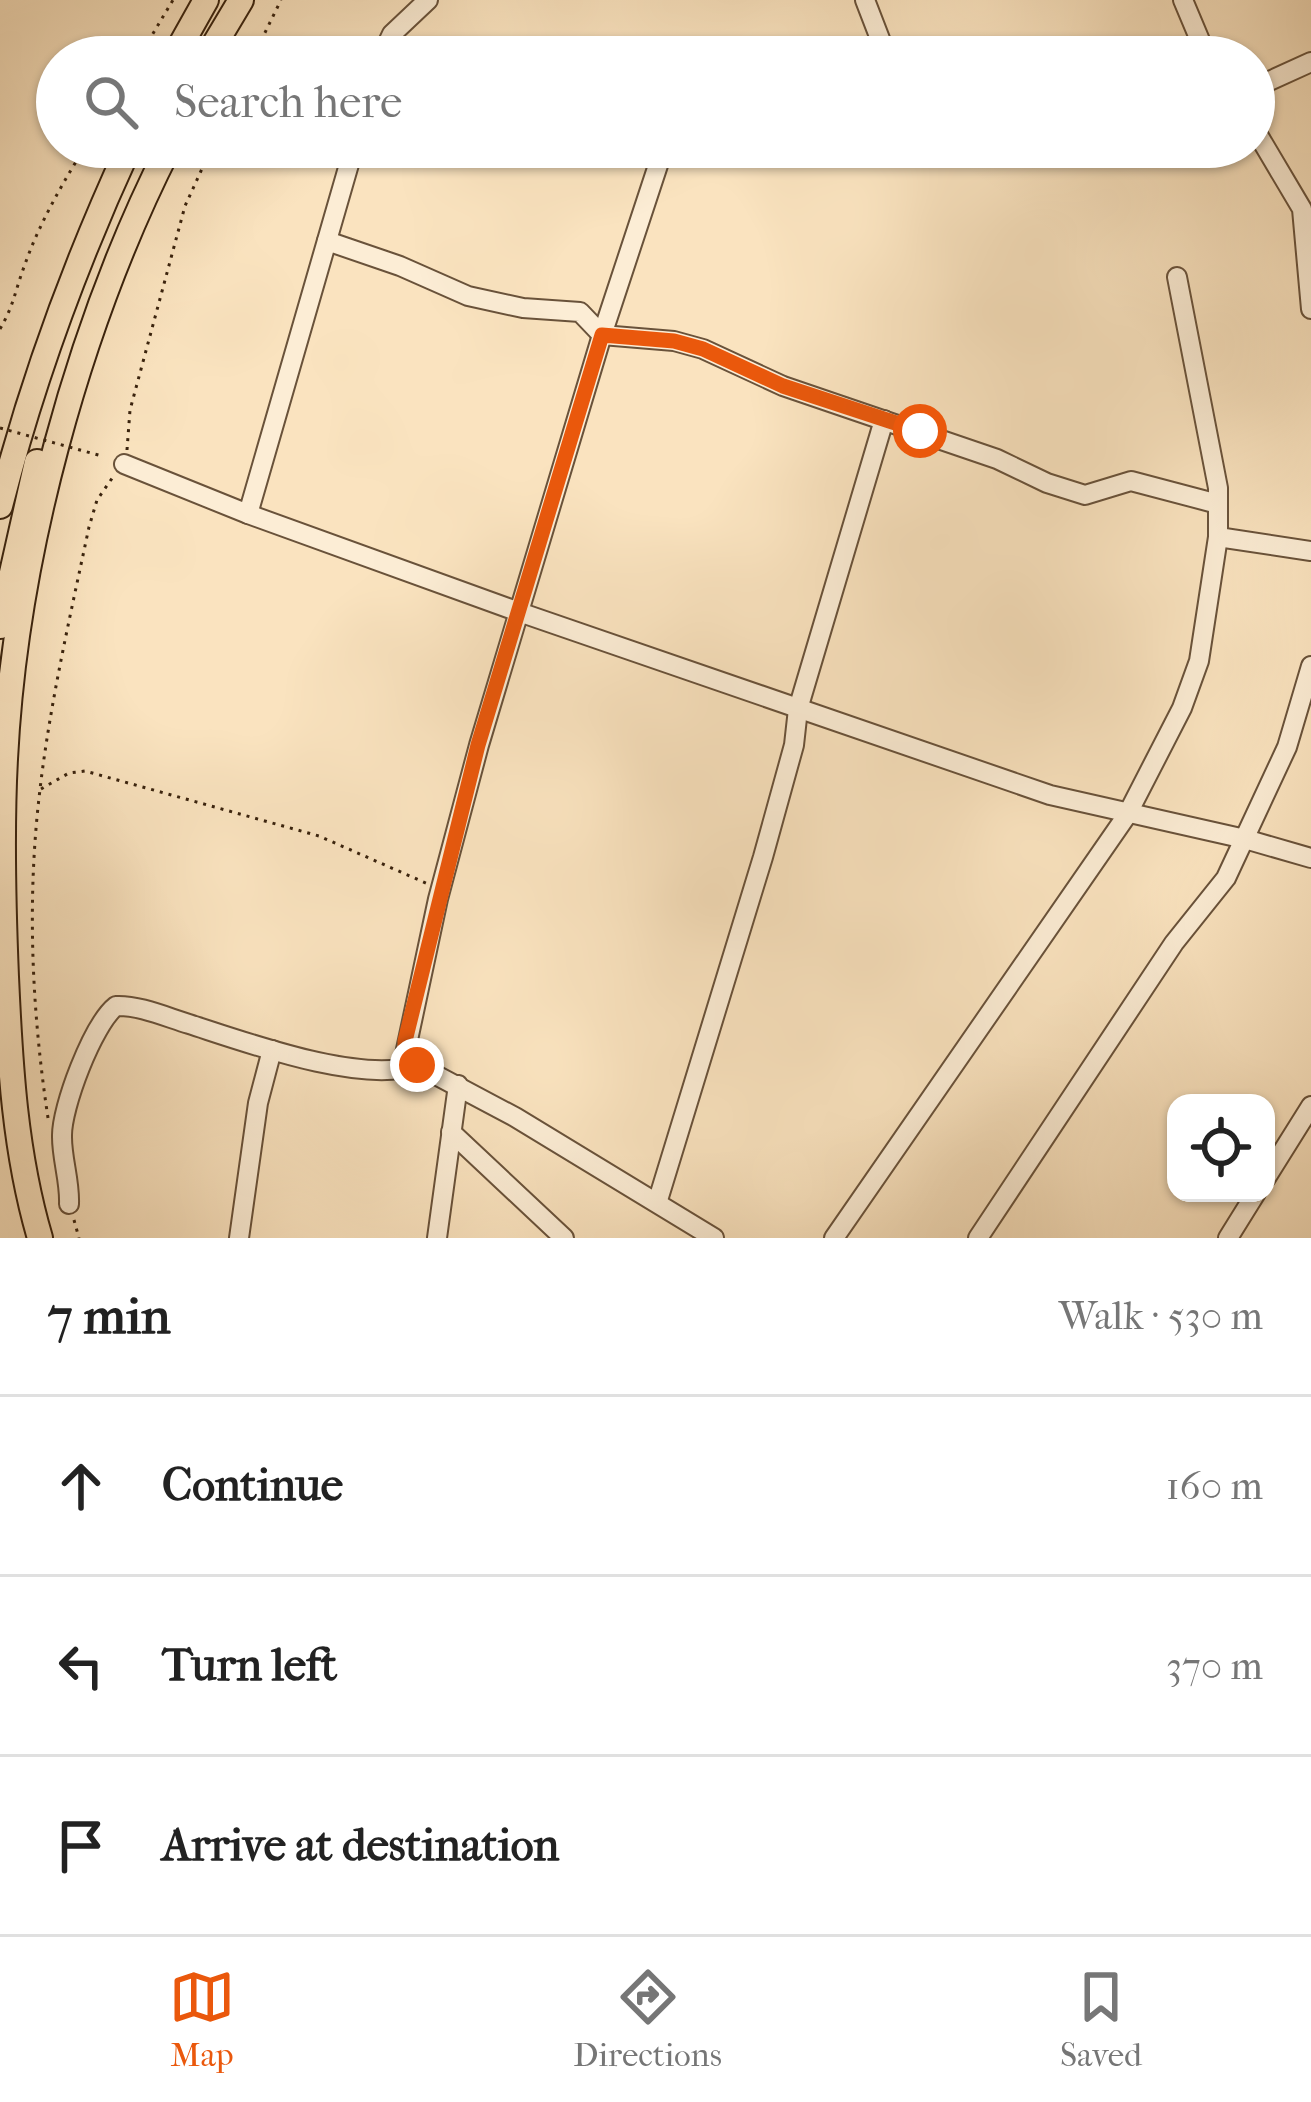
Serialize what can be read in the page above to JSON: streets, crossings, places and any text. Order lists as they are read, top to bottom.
{
  "page": {
    "search": "Search here",
    "heading": ["7 min", "Walk · 530 m"],
    "list": [
      ["Continue", "160 m"],
      ["Turn left", "370 m"],
      "Arrive at destination"
    ],
    "nav": ["Map", "Directions", "Saved"]
  }
}
